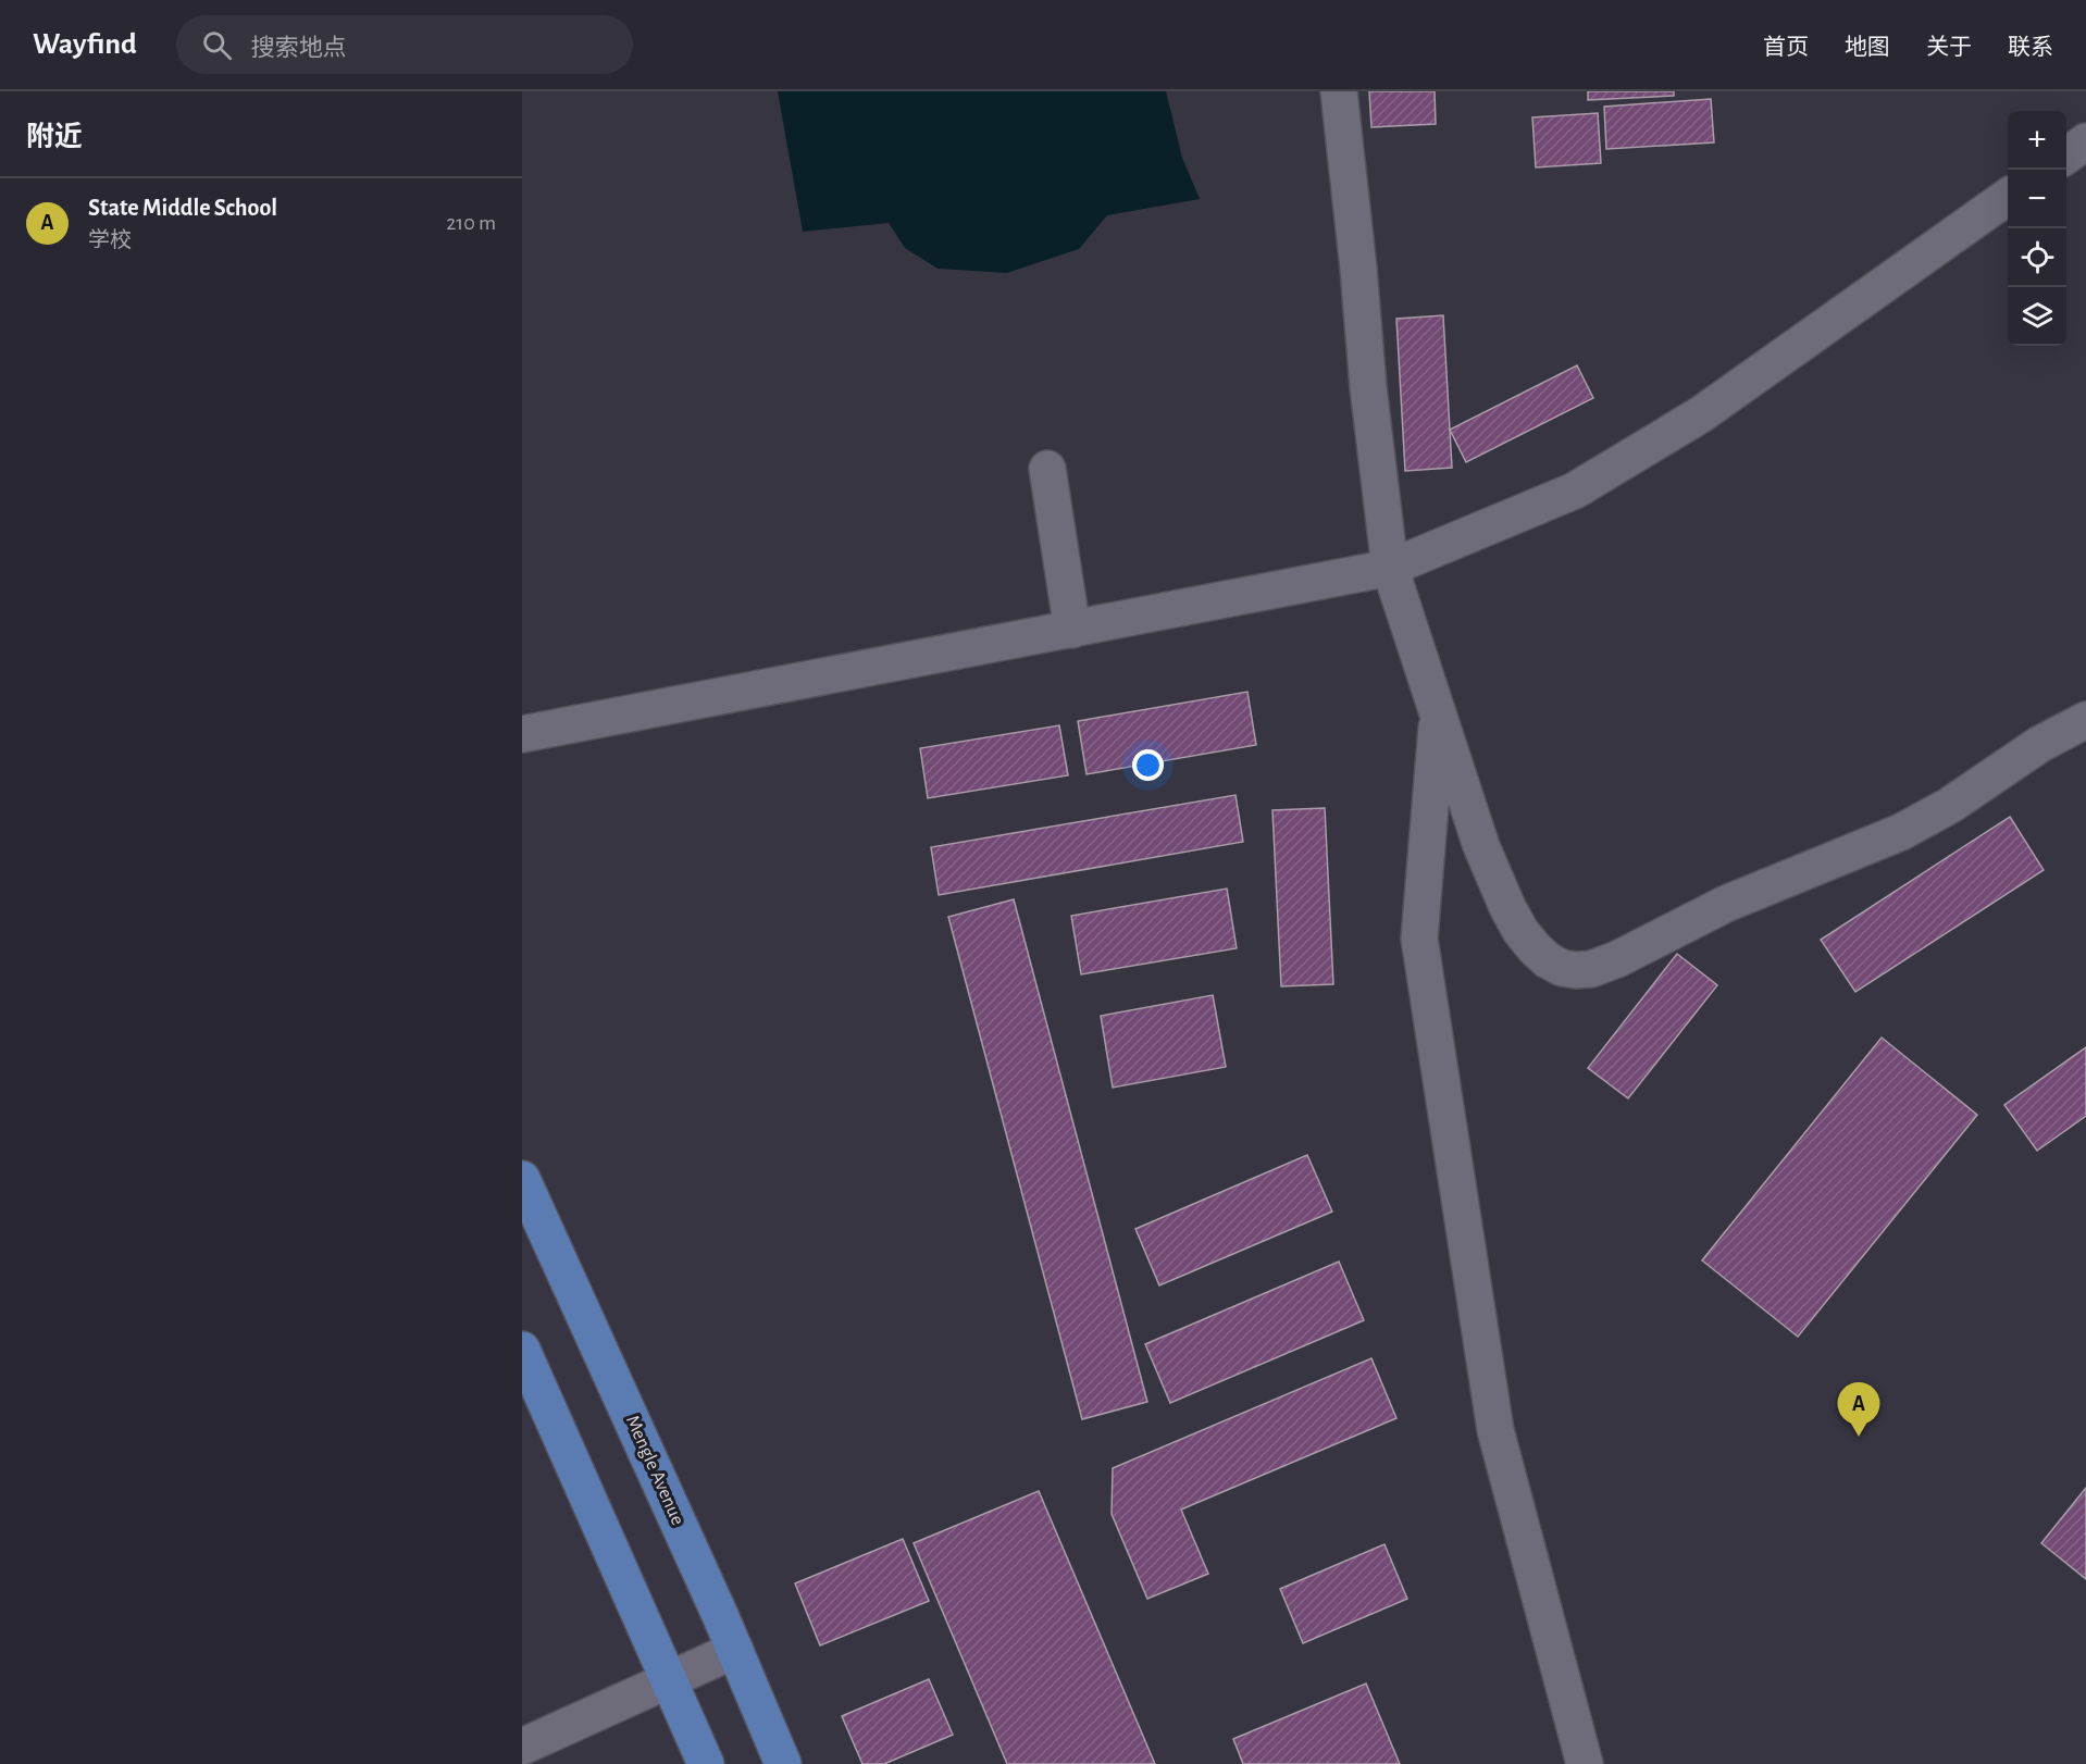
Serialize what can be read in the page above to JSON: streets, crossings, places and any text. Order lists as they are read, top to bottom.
{
  "streets": {
    "main road": ["Mengle Avenue"]
  },
  "page": {
    "header": "Wayfind",
    "search": "搜索地点",
    "nav": [
      "首页",
      "地图",
      "关于",
      "联系"
    ],
    "heading": "附近",
    "map_buttons": ["+", "−"],
    "list": [
      {
        "mark": "A",
        "name": "State Middle School",
        "note": "学校",
        "value": "210 m"
      }
    ],
    "pins": "A"
  }
}
